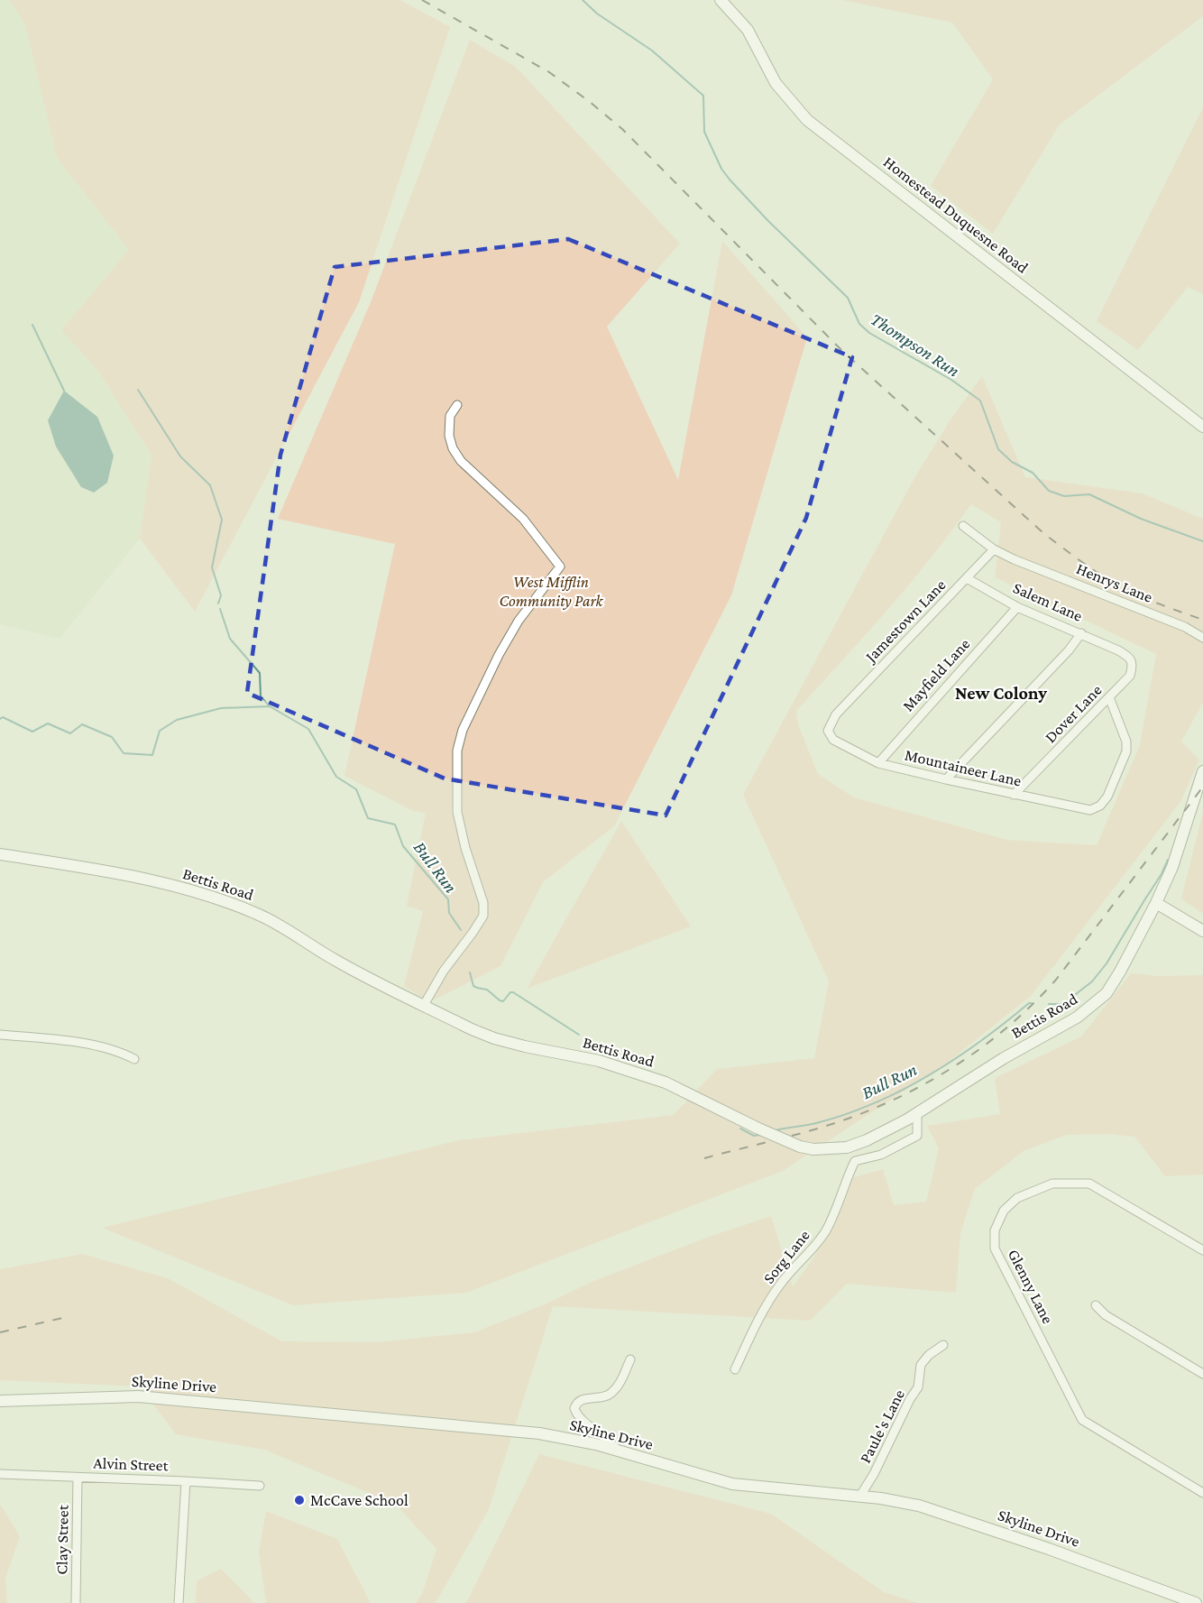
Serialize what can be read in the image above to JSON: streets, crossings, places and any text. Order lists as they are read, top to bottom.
{
  "streets": {
    "street": [
      "Homestead Duquesne Road",
      "Henrys Lane",
      "Salem Lane",
      "Jamestown Lane",
      "Mayfield Lane",
      "Dover Lane",
      "Mountaineer Lane",
      "Bettis Road",
      "Sorg Lane",
      "Glenny Lane",
      "Skyline Drive",
      "Paule's Lane",
      "Alvin Street",
      "Clay Street"
    ]
  },
  "crossings": [
    ["Henrys Lane", "Jamestown Lane"],
    ["Salem Lane", "Jamestown Lane"],
    ["Salem Lane", "Mayfield Lane"],
    ["Salem Lane", "Dover Lane"],
    ["Jamestown Lane", "Mountaineer Lane"],
    ["Mayfield Lane", "Mountaineer Lane"],
    ["Dover Lane", "Mountaineer Lane"],
    ["Bettis Road", "Sorg Lane"],
    ["Skyline Drive", "Paule's Lane"],
    ["Alvin Street", "Clay Street"]
  ],
  "districts": ["New Colony"],
  "water": ["Thompson Run", "Bull Run"],
  "parks": ["West Mifflin Community Park"],
  "places": ["McCave School"]
}
